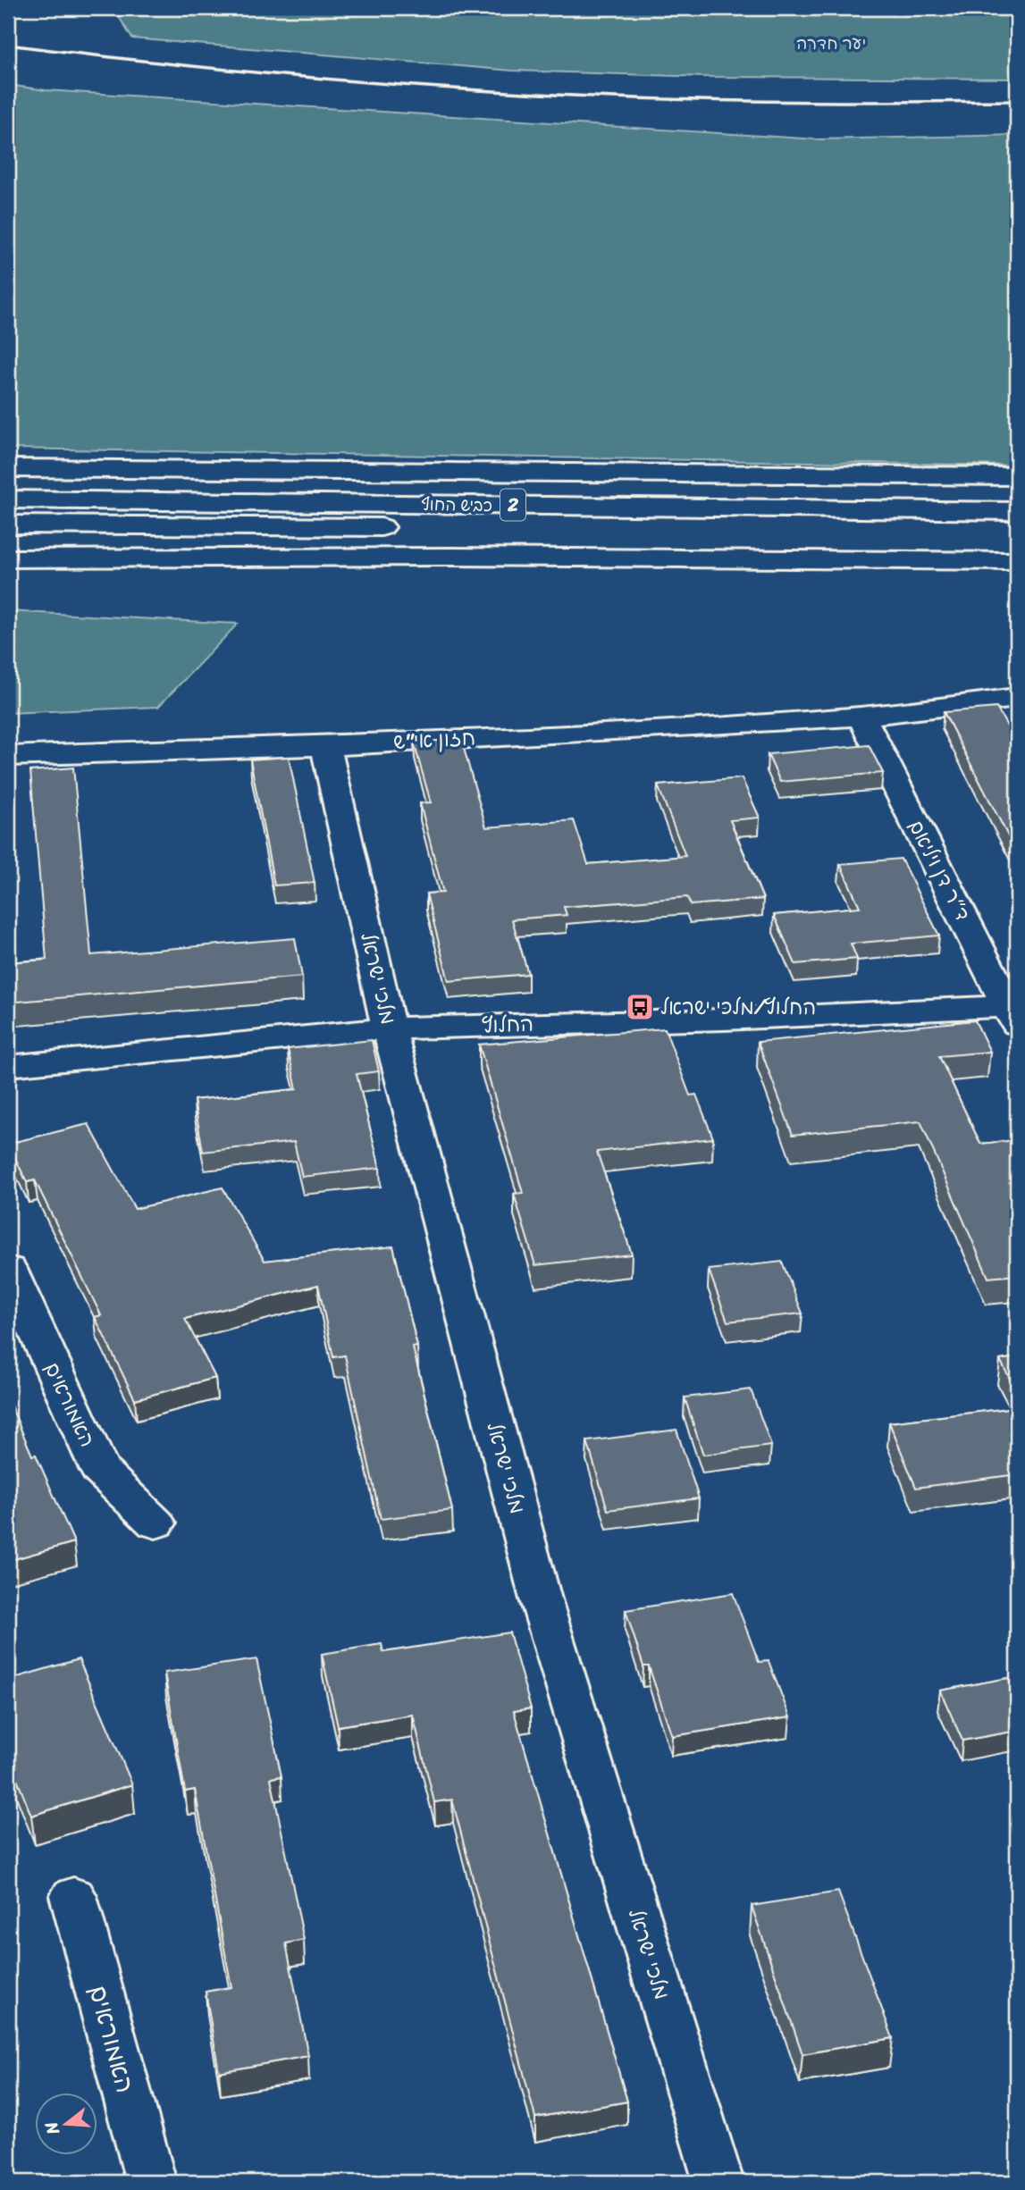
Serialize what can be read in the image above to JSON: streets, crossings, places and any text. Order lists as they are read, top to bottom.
{
  "streets": {
    "main road": [
      "כביש החוף",
      "2",
      "חזון אי\"ש",
      "ד״ר דן ויליאם",
      "מלכי ישראל",
      "החלוץ",
      "האמוראים"
    ]
  },
  "crossings": [
    ["חזון אי\"ש", "ד״ר דן ויליאם"],
    ["חזון אי\"ש", "מלכי ישראל"],
    ["ד״ר דן ויליאם", "החלוץ"],
    ["מלכי ישראל", "החלוץ"]
  ],
  "parks": ["יער חדרה"],
  "places": {
    "bus stop": ["החלוץ/מלכי ישראל"]
  },
  "north": "left"
}
